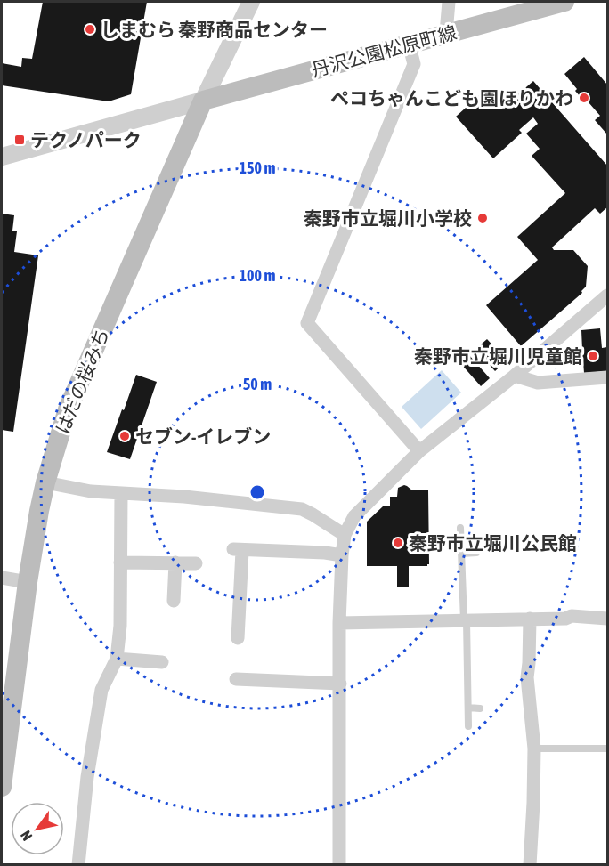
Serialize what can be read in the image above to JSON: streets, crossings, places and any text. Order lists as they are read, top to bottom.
{
  "streets": {
    "main road": ["丹沢公園松原町線", "はだの桜みち"]
  },
  "crossings": [
    ["丹沢公園松原町線", "はだの桜みち"]
  ],
  "places": {
    "other": [
      "しまむら 秦野商品センター",
      "ペコちゃんこども園ほりかわ",
      "秦野市立堀川小学校",
      "秦野市立堀川児童館",
      "セブン-イレブン",
      "秦野市立堀川公民館"
    ],
    "transit": ["テクノパーク"]
  },
  "north": "bottom left",
  "rings": ["150 m", "100 m", "50 m"]
}
